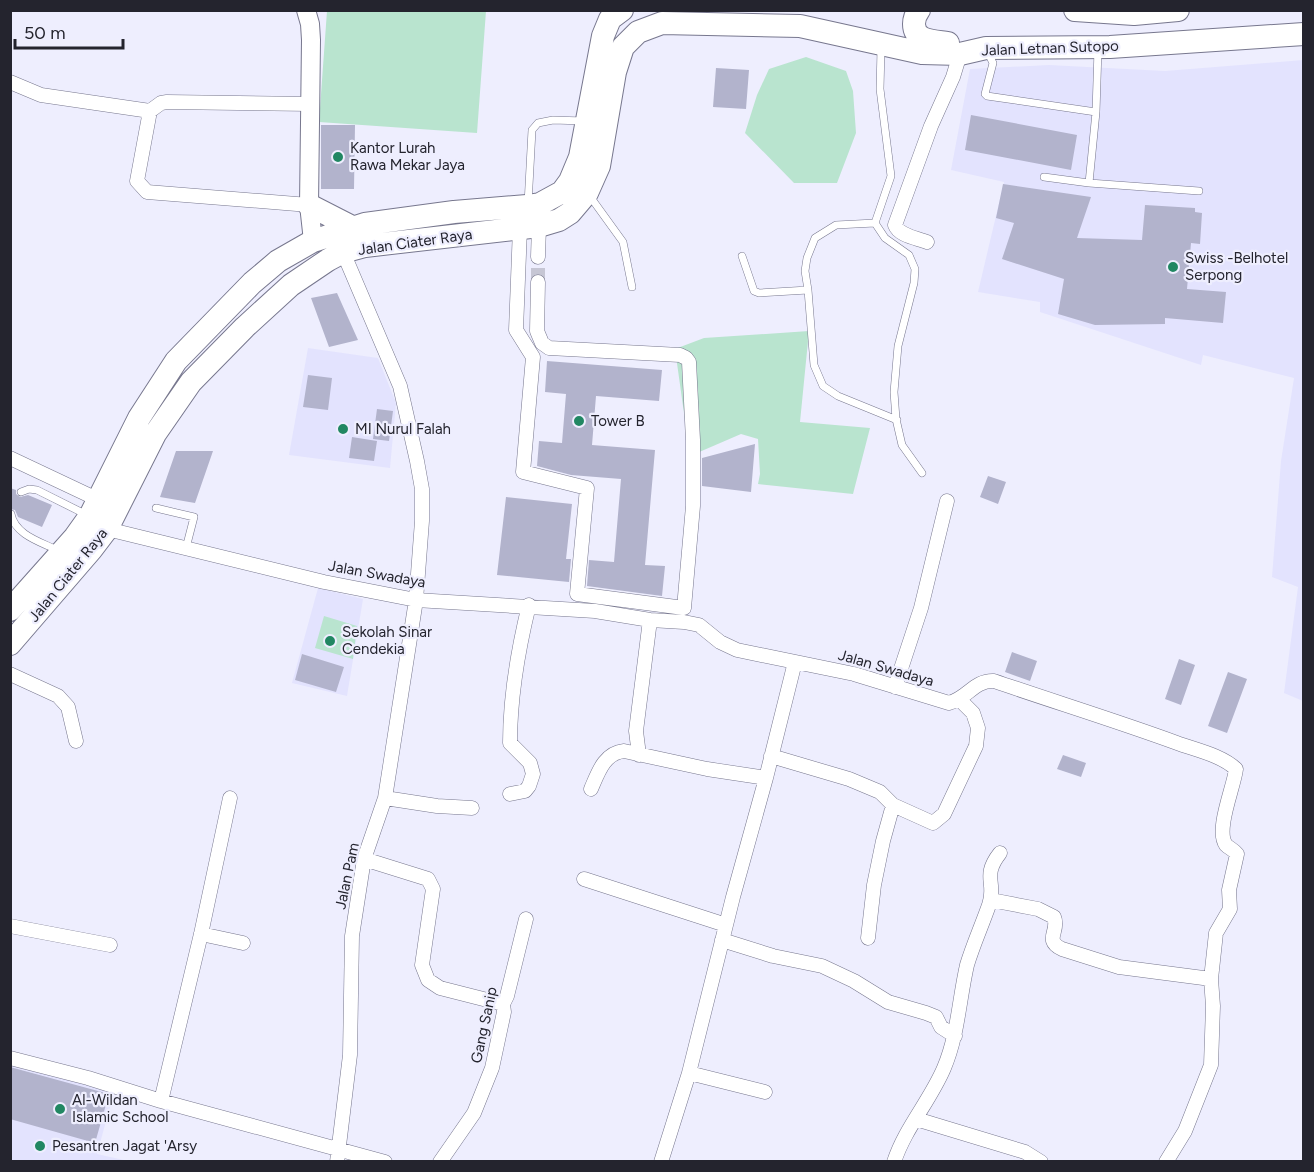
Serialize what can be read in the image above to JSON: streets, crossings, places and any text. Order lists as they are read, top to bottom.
{
  "streets": {
    "main road": ["Jalan Letnan Sutopo", "Jalan Ciater Raya"],
    "street": ["Jalan Swadaya", "Jalan Pam", "Gang Sanip"]
  },
  "crossings": [
    ["Jalan Letnan Sutopo", "Jalan Ciater Raya"],
    ["Jalan Ciater Raya", "Jalan Swadaya"],
    ["Jalan Ciater Raya", "Jalan Pam"],
    ["Jalan Swadaya", "Jalan Pam"]
  ],
  "places": [
    "Kantor Lurah Rawa Mekar Jaya",
    "Swiss -Belhotel Serpong",
    "Tower B",
    "MI Nurul Falah",
    "Sekolah Sinar Cendekia",
    "Al-Wildan Islamic School",
    "Pesantren Jagat 'Arsy"
  ],
  "scale_bar": "50 m"
}
